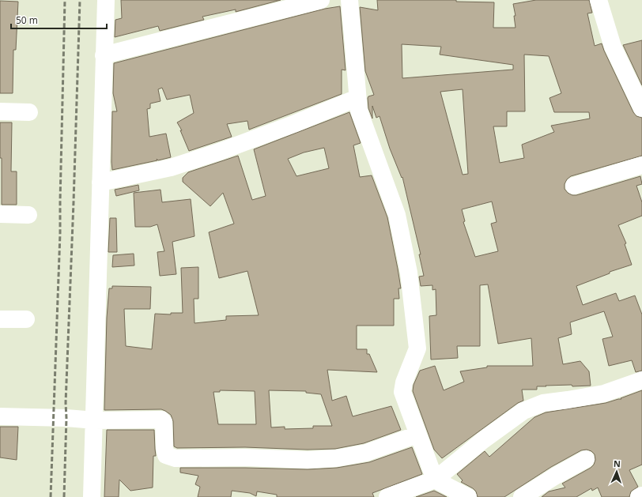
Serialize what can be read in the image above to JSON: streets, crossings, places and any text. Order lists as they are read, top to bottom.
{
  "scale_bar": "50 m",
  "north": "top"
}
